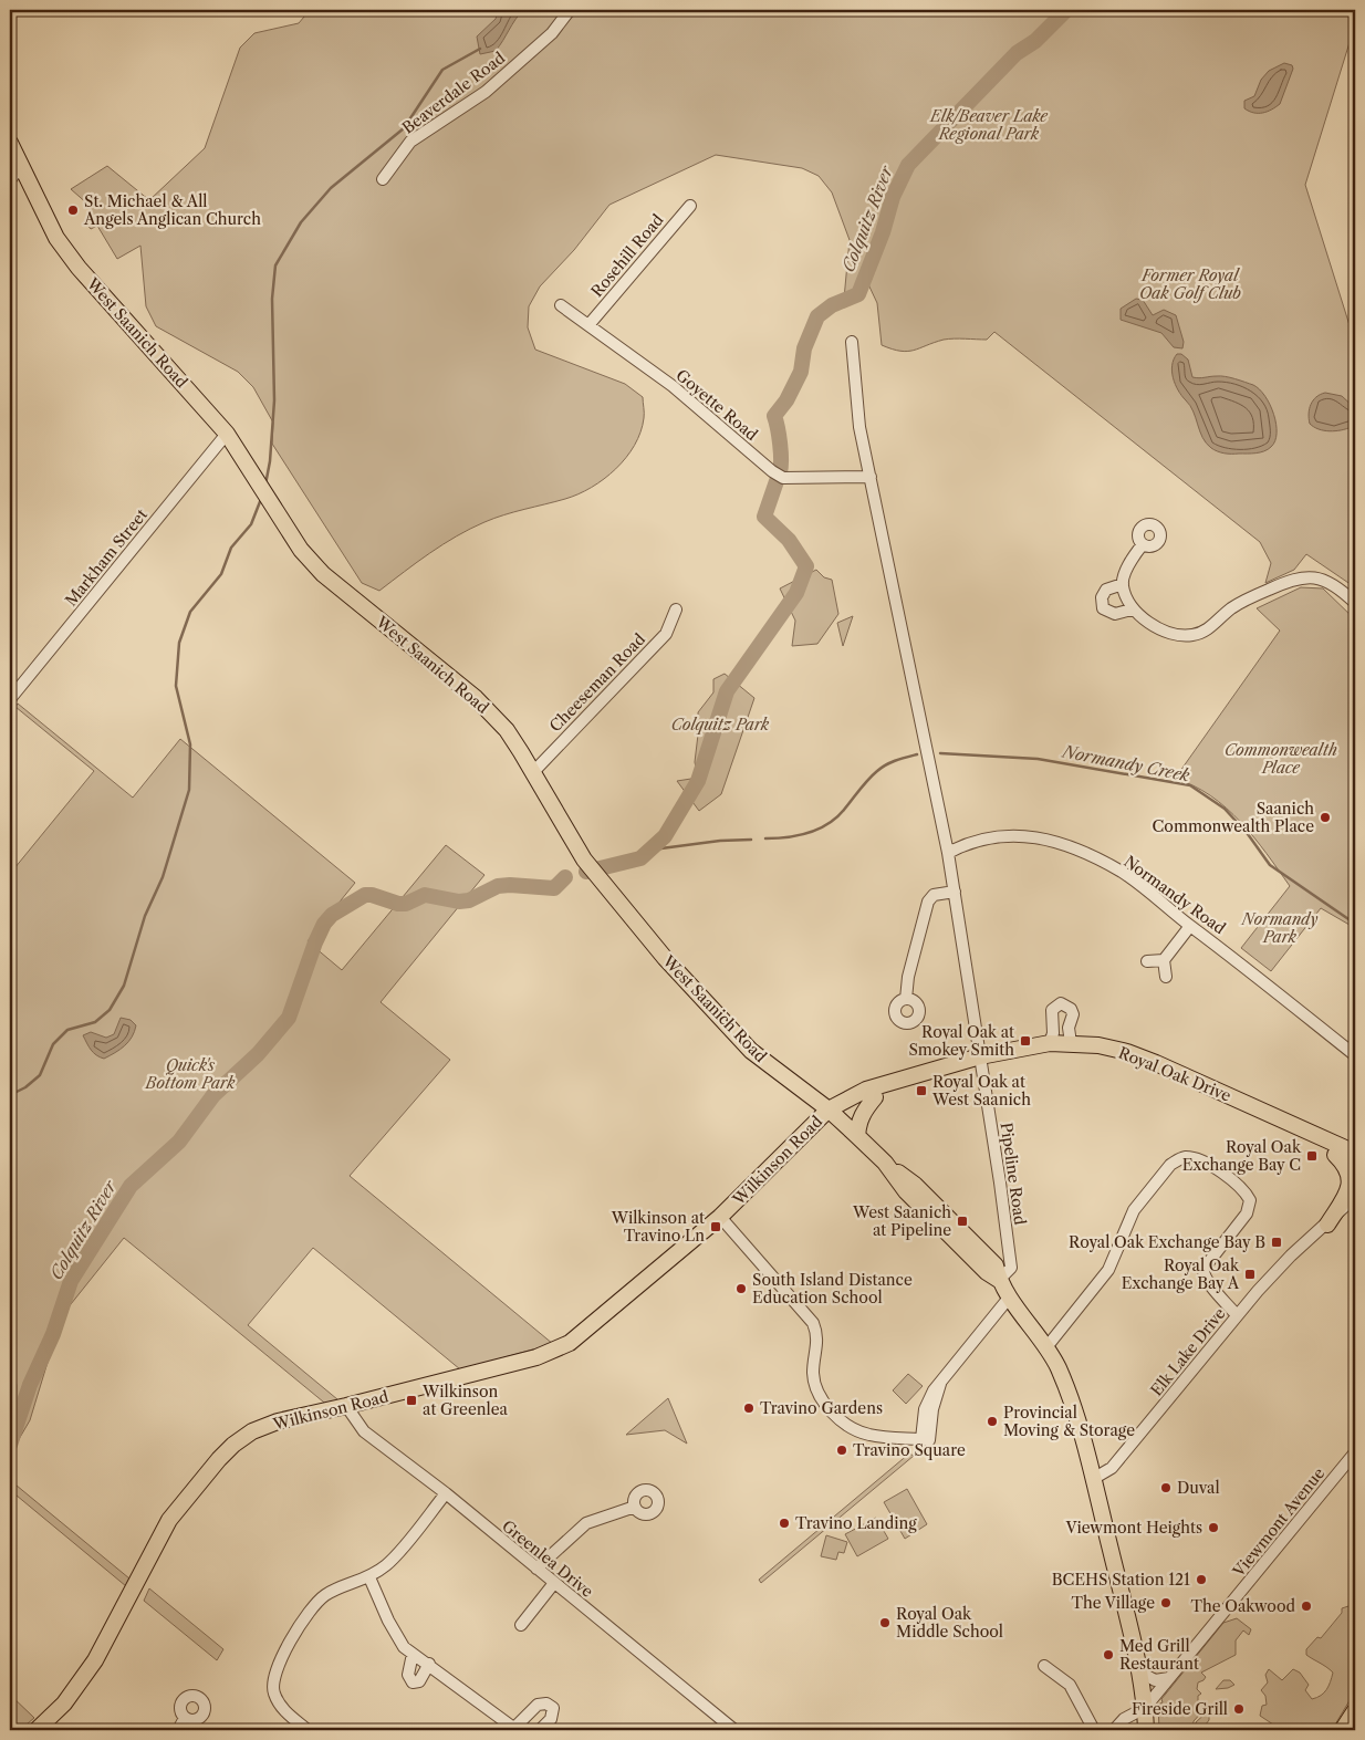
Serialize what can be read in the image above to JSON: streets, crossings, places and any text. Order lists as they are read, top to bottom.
{
  "streets": {
    "main road": ["West Saanich Road", "Royal Oak Drive", "Wilkinson Road"],
    "street": [
      "Beaverdale Road",
      "Rosehill Road",
      "Goyette Road",
      "Markham Street",
      "Cheeseman Road",
      "Normandy Road",
      "Pipeline Road",
      "Elk Lake Drive",
      "Viewmont Avenue",
      "Greenlea Drive"
    ]
  },
  "crossings": [
    ["Rosehill Road", "Goyette Road"],
    ["West Saanich Road", "Markham Street"],
    ["West Saanich Road", "Cheeseman Road"],
    ["West Saanich Road", "Royal Oak Drive"],
    ["West Saanich Road", "Wilkinson Road"],
    ["West Saanich Road", "Pipeline Road"],
    ["West Saanich Road", "Elk Lake Drive"],
    ["West Saanich Road", "Viewmont Avenue"],
    ["Royal Oak Drive", "Wilkinson Road"],
    ["Royal Oak Drive", "Pipeline Road"],
    ["Wilkinson Road", "Greenlea Drive"]
  ],
  "water": ["Colquitz River", "Normandy Creek"],
  "parks": [
    "Elk/Beaver Lake Regional Park",
    "Former Royal Oak Golf Club",
    "Colquitz Park",
    "Commonwealth Place",
    "Normandy Park",
    "Quick's Bottom Park"
  ],
  "places": {
    "other": [
      "St. Michael & All Angels Anglican Church",
      "Saanich Commonwealth Place",
      "South Island Distance Education School",
      "Travino Gardens",
      "Provincial Moving & Storage",
      "Travino Square",
      "Duval",
      "Travino Landing",
      "Viewmont Heights",
      "BCEHS Station 121",
      "The Village",
      "The Oakwood",
      "Royal Oak Middle School",
      "Med Grill Restaurant",
      "Fireside Grill"
    ],
    "transit": [
      "Royal Oak at Smokey Smith",
      "Royal Oak at West Saanich",
      "Royal Oak Exchange Bay C",
      "West Saanich at Pipeline",
      "Wilkinson at Travino Ln",
      "Royal Oak Exchange Bay B",
      "Royal Oak Exchange Bay A",
      "Wilkinson at Greenlea"
    ]
  }
}
